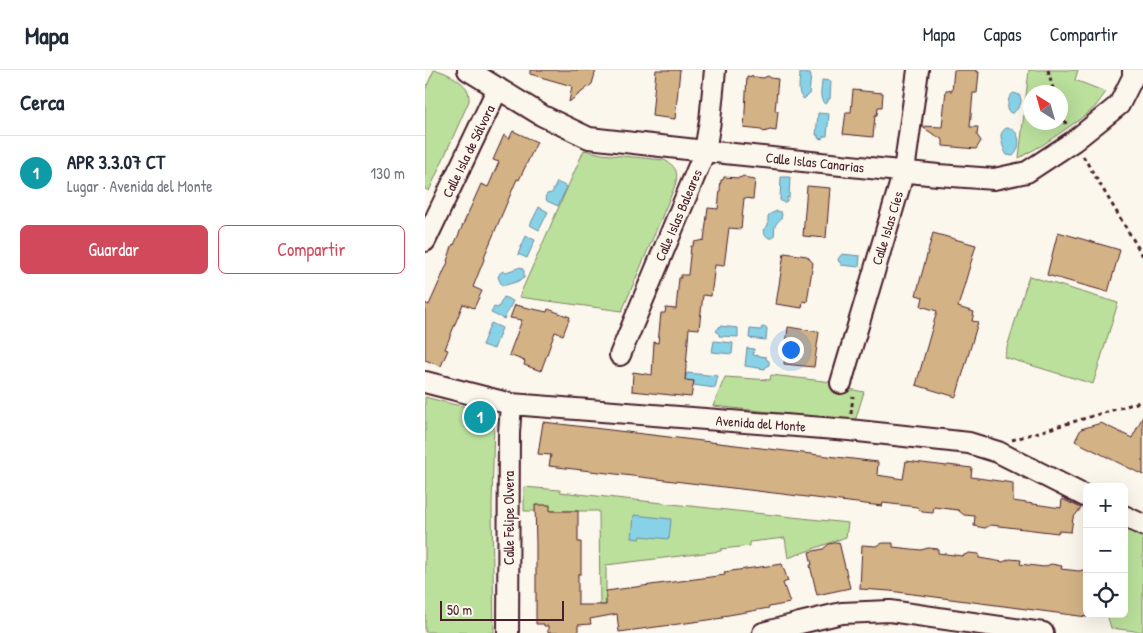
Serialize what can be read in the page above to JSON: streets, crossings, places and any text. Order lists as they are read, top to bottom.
{
  "streets": {
    "street": [
      "Calle Isla de Sálvora",
      "Calle Islas Canarias",
      "Calle Islas Baleares",
      "Calle Islas Cíes",
      "Avenida del Monte",
      "Calle Felipe Olvera"
    ]
  },
  "crossings": [
    ["Calle Isla de Sálvora", "Calle Islas Canarias"],
    ["Calle Islas Canarias", "Calle Islas Baleares"],
    ["Calle Islas Canarias", "Calle Islas Cíes"],
    ["Avenida del Monte", "Calle Felipe Olvera"]
  ],
  "scale_bar": "50 m",
  "north": "top left",
  "page": {
    "header": "Mapa",
    "nav": ["Mapa", "Capas", "Compartir"],
    "heading": "Cerca",
    "list": [
      {
        "mark": "1",
        "name": "APR 3.3.07 CT",
        "note": "Lugar · Avenida del Monte",
        "value": "130 m"
      }
    ],
    "buttons": ["Guardar", "Compartir"],
    "pins": "1",
    "map_buttons": ["+", "−"],
    "scale": "50 m"
  }
}
